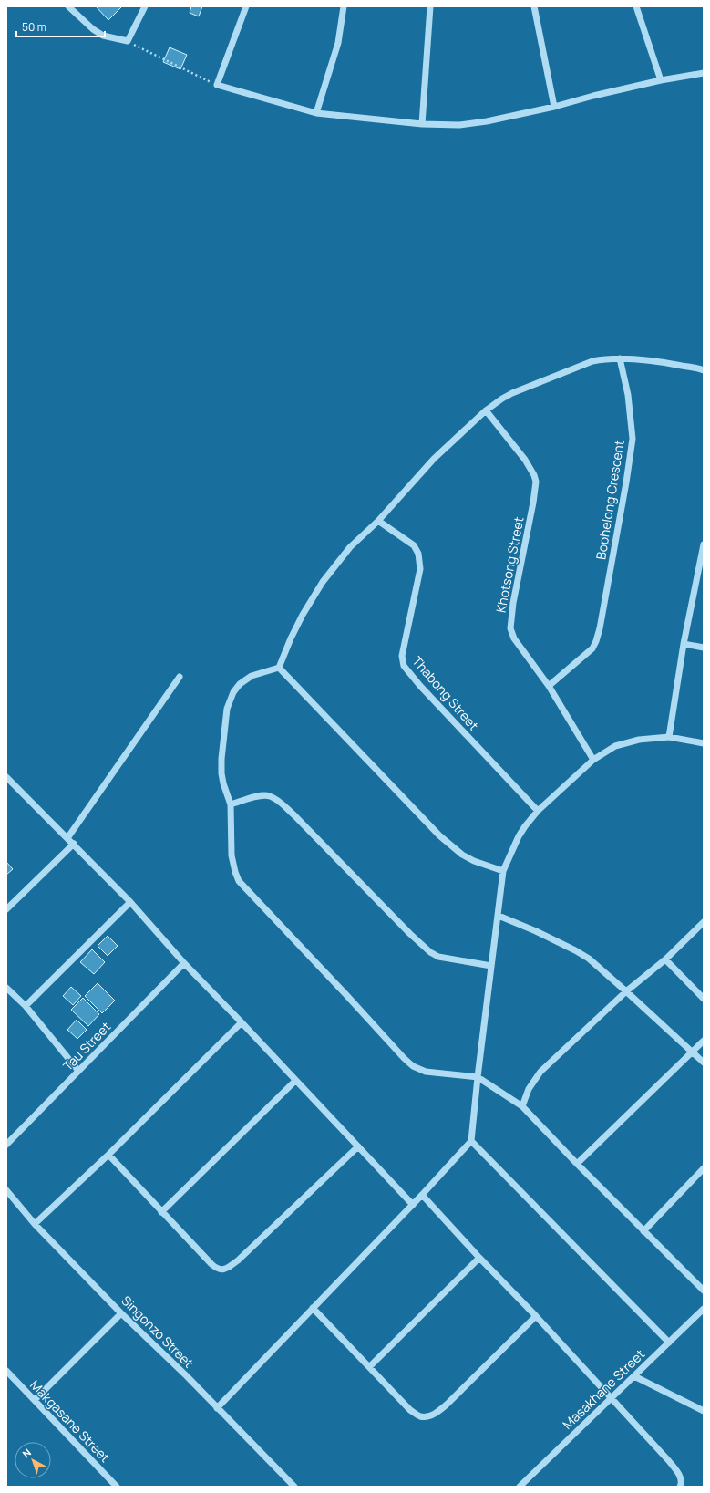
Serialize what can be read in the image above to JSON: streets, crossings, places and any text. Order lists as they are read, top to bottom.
{
  "streets": {
    "street": [
      "Bophelong Crescent",
      "Khotsong Street",
      "Thabong Street",
      "Tau Street",
      "Singonzo Street",
      "Masakhane Street",
      "Makgasane Street"
    ]
  },
  "crossings": [
    ["Bophelong Crescent", "Khotsong Street"]
  ],
  "scale_bar": "50 m",
  "north": "top left"
}
